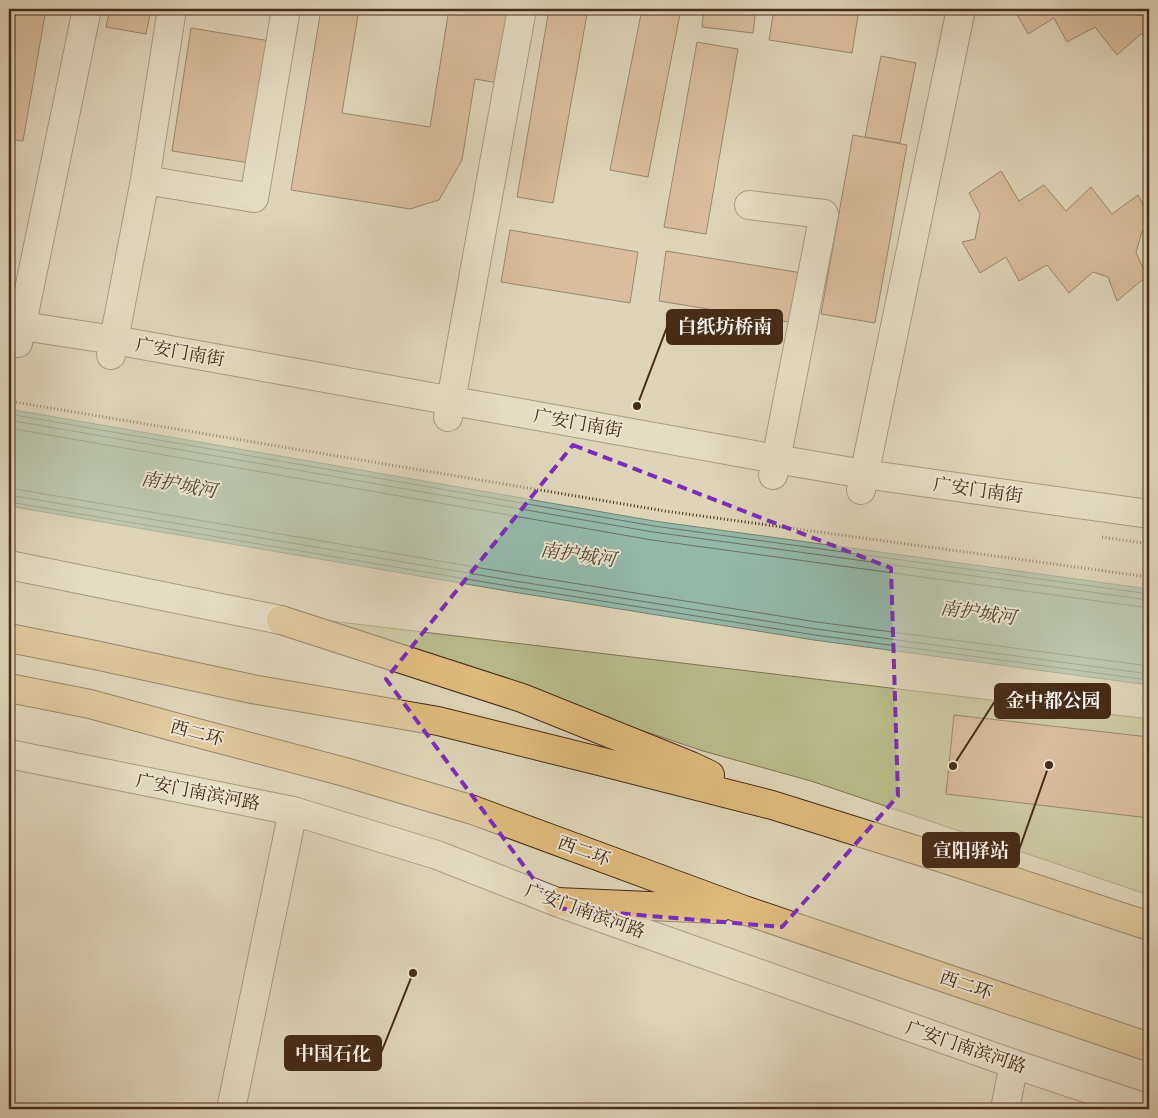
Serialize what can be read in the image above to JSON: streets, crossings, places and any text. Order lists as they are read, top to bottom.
{
  "streets": {
    "highway": ["西二环"],
    "street": ["广安门南街", "广安门南滨河路"]
  },
  "water": ["南护城河"],
  "places": [
    "白纸坊桥南",
    "宣阳驿站",
    "金中都公园",
    "中国石化"
  ]
}
